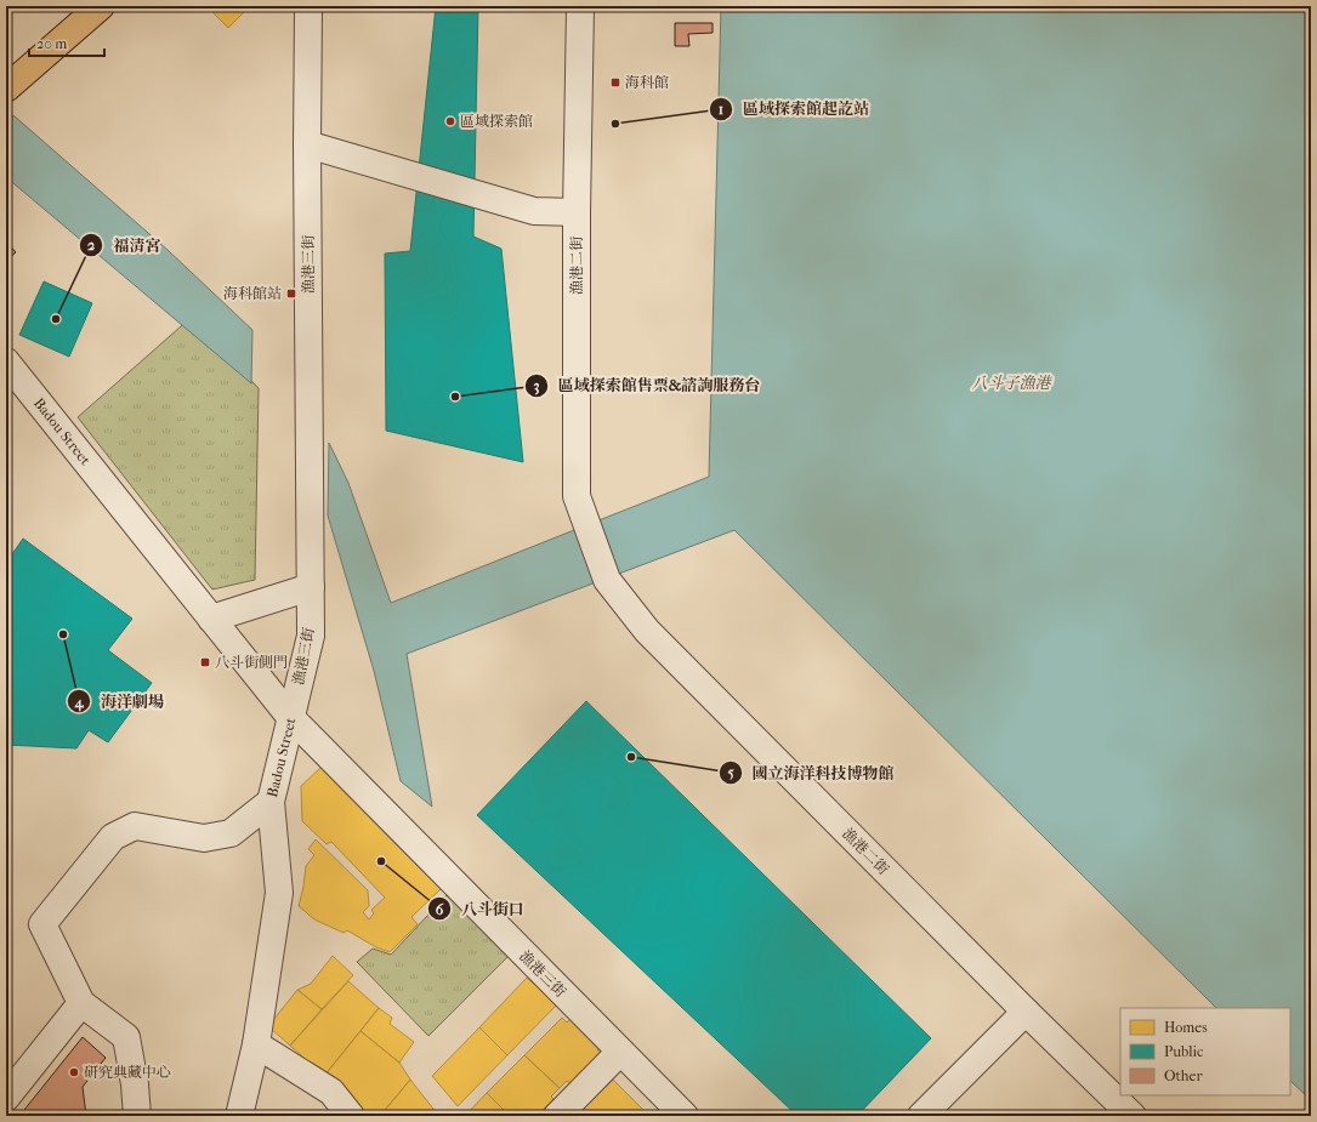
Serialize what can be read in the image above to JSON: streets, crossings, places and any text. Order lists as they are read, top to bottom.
{
  "streets": {
    "street": ["漁港三街", "漁港二街", "Badou Street"]
  },
  "crossings": [
    ["漁港三街", "Badou Street"]
  ],
  "water": ["八斗子漁港"],
  "places": {
    "transit": ["海科館", "海科館站", "八斗街側門"],
    "other": [
      "區域探索館",
      "區域探索館起訖站",
      "福清宮",
      "區域探索館售票&諮詢服務台",
      "海洋劇場",
      "國立海洋科技博物館",
      "八斗街口",
      "研究典藏中心"
    ]
  },
  "legend": ["Homes", "Public", "Other"],
  "scale_bar": "20 m"
}
